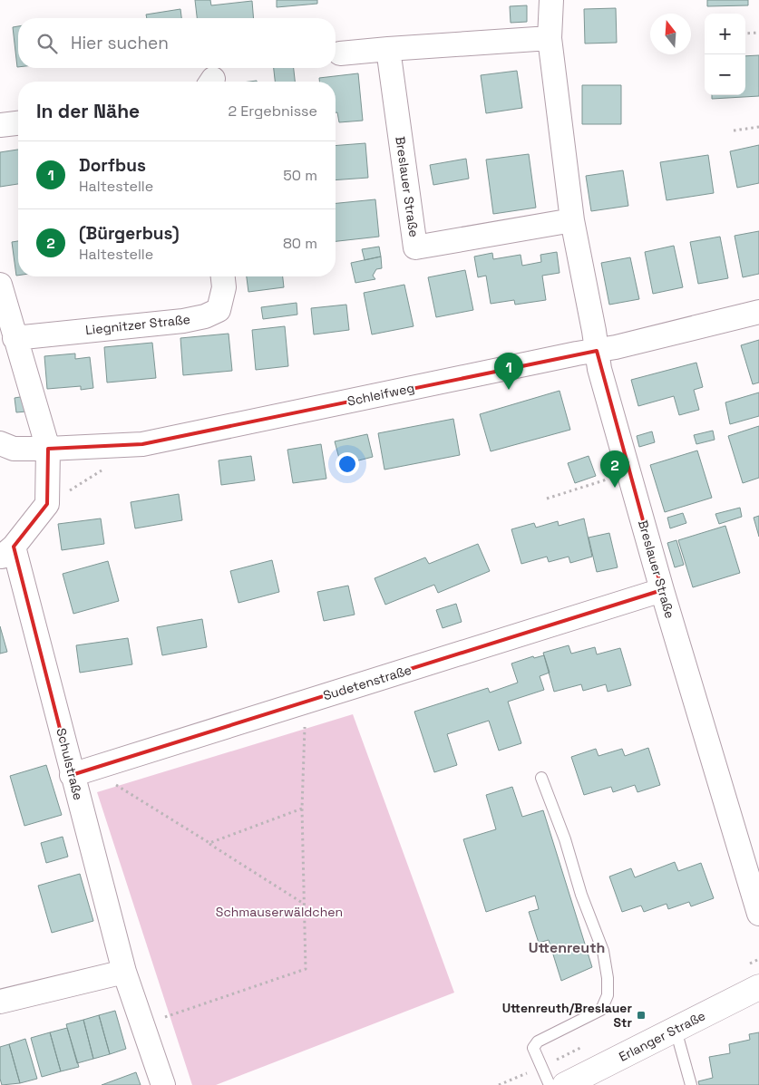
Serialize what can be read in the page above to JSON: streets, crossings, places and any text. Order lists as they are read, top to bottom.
{
  "streets": {
    "main road": ["Erlanger Straße"],
    "street": [
      "Breslauer Straße",
      "Liegnitzer Straße",
      "Schleifweg",
      "Sudetenstraße",
      "Schulstraße"
    ]
  },
  "crossings": [
    ["Breslauer Straße", "Schleifweg"],
    ["Breslauer Straße", "Sudetenstraße"],
    ["Sudetenstraße", "Schulstraße"]
  ],
  "districts": ["Uttenreuth"],
  "parks": ["Schmauserwäldchen"],
  "places": {
    "transit": ["Uttenreuth/Breslauer Str"]
  },
  "north": "top",
  "page": {
    "map_buttons": ["+", "−"],
    "search": "Hier suchen",
    "heading": ["In der Nähe", "2 Ergebnisse"],
    "list": [
      {
        "mark": "1",
        "name": "Dorfbus",
        "note": "Haltestelle",
        "value": "50 m"
      },
      {
        "mark": "2",
        "name": "(Bürgerbus)",
        "note": "Haltestelle",
        "value": "80 m"
      }
    ],
    "pins": ["1", "2"]
  }
}
